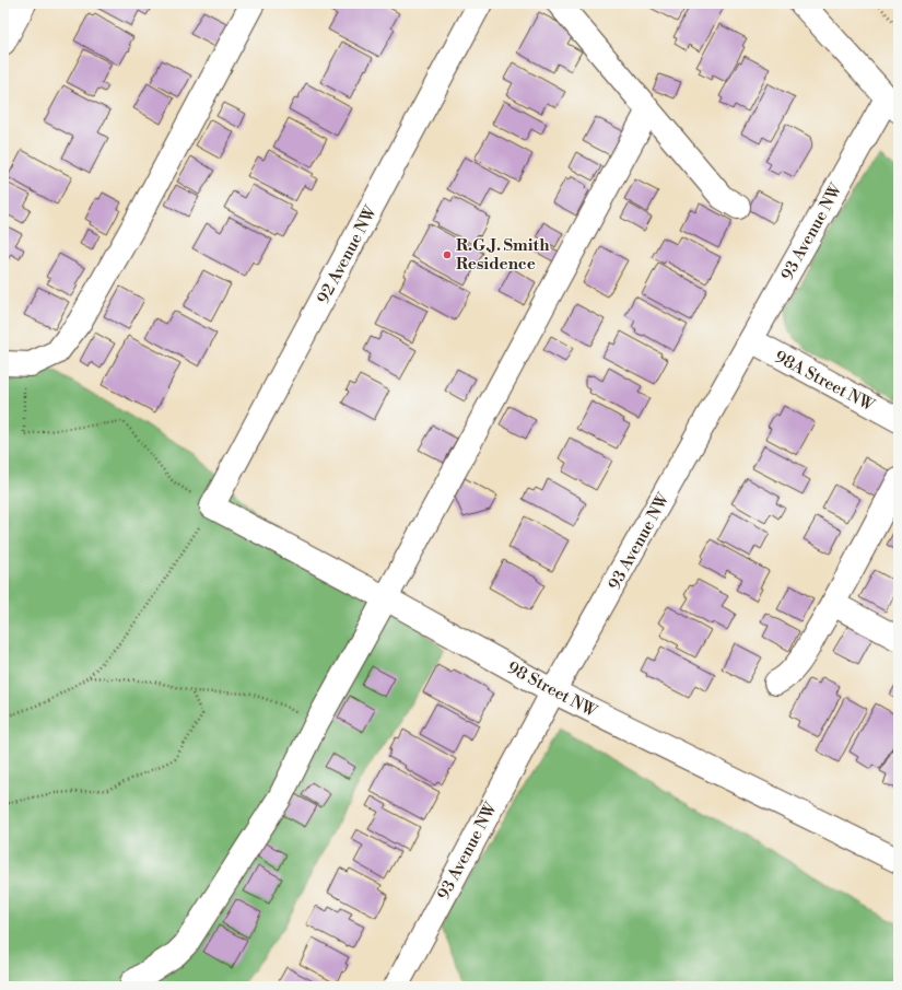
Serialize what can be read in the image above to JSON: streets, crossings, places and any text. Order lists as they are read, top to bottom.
{
  "streets": {
    "street": [
      "93 Avenue NW",
      "92 Avenue NW",
      "98A Street NW",
      "98 Street NW"
    ]
  },
  "crossings": [
    ["93 Avenue NW", "98A Street NW"],
    ["93 Avenue NW", "98 Street NW"],
    ["92 Avenue NW", "98 Street NW"]
  ],
  "places": ["R.G.J. Smith Residence"]
}
